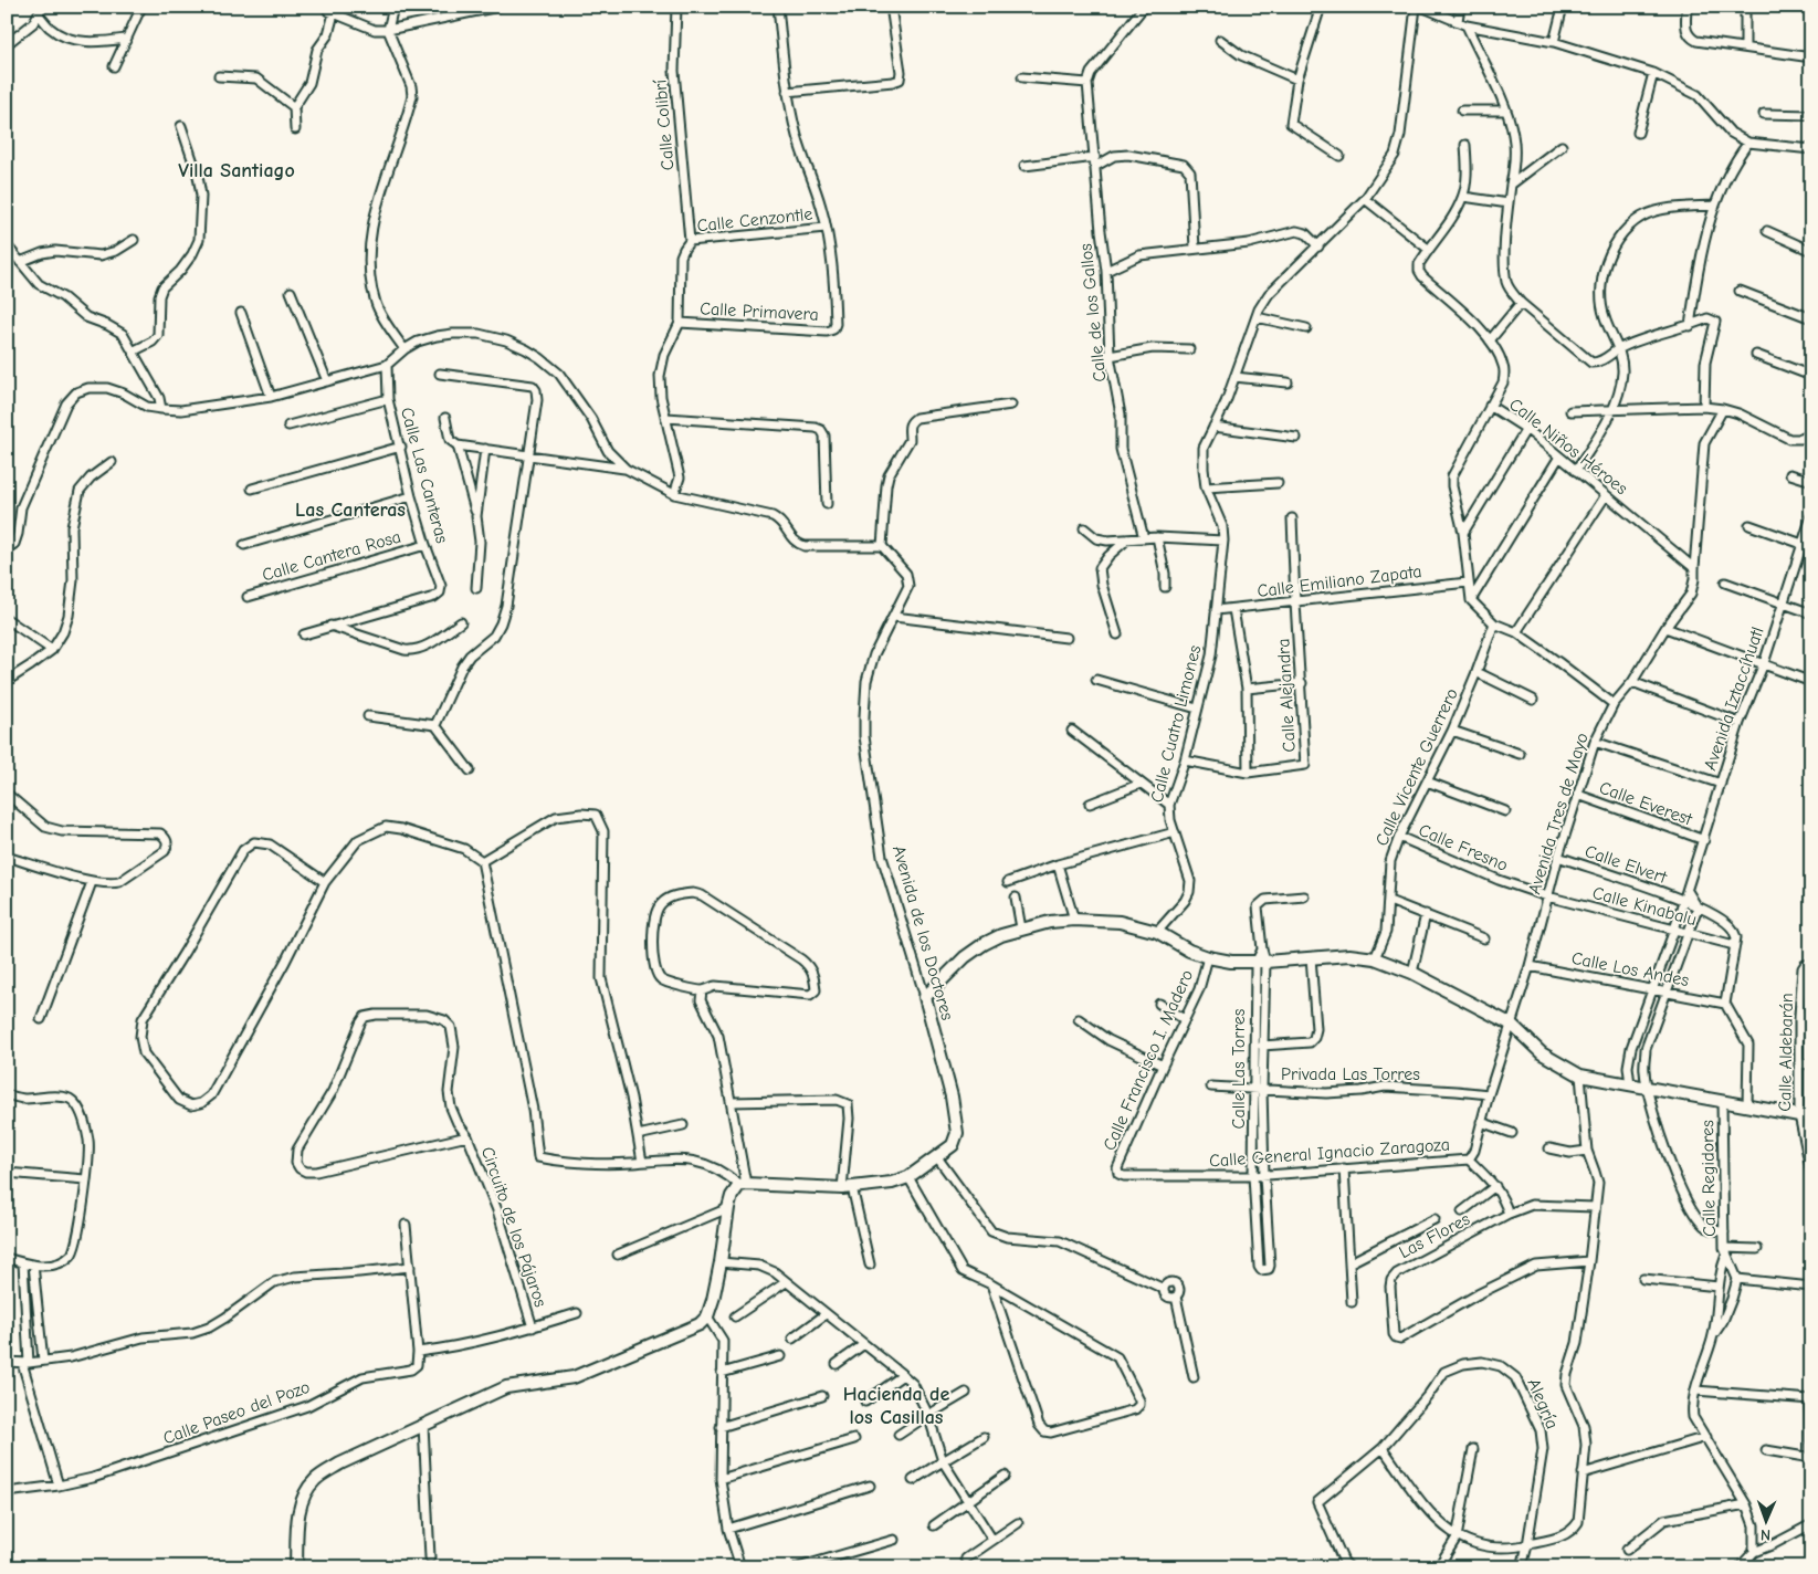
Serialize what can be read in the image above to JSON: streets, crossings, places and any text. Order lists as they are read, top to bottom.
{
  "streets": {
    "main road": ["Avenida de los Doctores"],
    "street": [
      "Calle Colibrí",
      "Calle Cenzontle",
      "Calle Primavera",
      "Calle de los Gallos",
      "Calle Niños Héroes",
      "Calle Las Canteras",
      "Calle Cantera Rosa",
      "Calle Emiliano Zapata",
      "Calle Alejandra",
      "Avenida Iztaccíhuatl",
      "Calle Cuatro Limones",
      "Calle Vicente Guerrero",
      "Calle Everest",
      "Avenida Tres de Mayo",
      "Calle Fresno",
      "Calle Elvert",
      "Calle Kinabalu",
      "Calle Los Andes",
      "Calle Aldebarán",
      "Calle Francisco I. Madero",
      "Calle Las Torres",
      "Privada Las Torres",
      "Calle General Ignacio Zaragoza",
      "Calle Regidores",
      "Circuito de los Pájaros",
      "Las Flores",
      "Alegría",
      "Calle Paseo del Pozo"
    ]
  },
  "crossings": [
    ["Calle Colibrí", "Calle Cenzontle"],
    ["Calle Cenzontle", "Calle Primavera"],
    ["Calle Niños Héroes", "Avenida Tres de Mayo"],
    ["Calle Las Canteras", "Calle Cantera Rosa"],
    ["Calle Emiliano Zapata", "Calle Alejandra"],
    ["Calle Emiliano Zapata", "Calle Cuatro Limones"],
    ["Calle Alejandra", "Calle Cuatro Limones"],
    ["Avenida Iztaccíhuatl", "Calle Everest"],
    ["Avenida Iztaccíhuatl", "Calle Elvert"],
    ["Avenida Iztaccíhuatl", "Calle Kinabalu"],
    ["Avenida Iztaccíhuatl", "Calle Los Andes"],
    ["Calle Vicente Guerrero", "Calle Fresno"],
    ["Calle Everest", "Avenida Tres de Mayo"],
    ["Avenida Tres de Mayo", "Calle Fresno"],
    ["Avenida Tres de Mayo", "Calle Elvert"],
    ["Avenida Tres de Mayo", "Calle Kinabalu"],
    ["Avenida Tres de Mayo", "Calle Los Andes"],
    ["Avenida Tres de Mayo", "Calle General Ignacio Zaragoza"],
    ["Calle Fresno", "Calle Kinabalu"],
    ["Calle Elvert", "Calle Kinabalu"],
    ["Calle Francisco I. Madero", "Calle General Ignacio Zaragoza"],
    ["Calle Las Torres", "Privada Las Torres"],
    ["Calle Las Torres", "Calle General Ignacio Zaragoza"],
    ["Privada Las Torres", "Calle General Ignacio Zaragoza"],
    ["Circuito de los Pájaros", "Calle Paseo del Pozo"]
  ],
  "districts": ["Villa Santiago", "Las Canteras", "Hacienda de los Casillas"],
  "north": "bottom"
}
